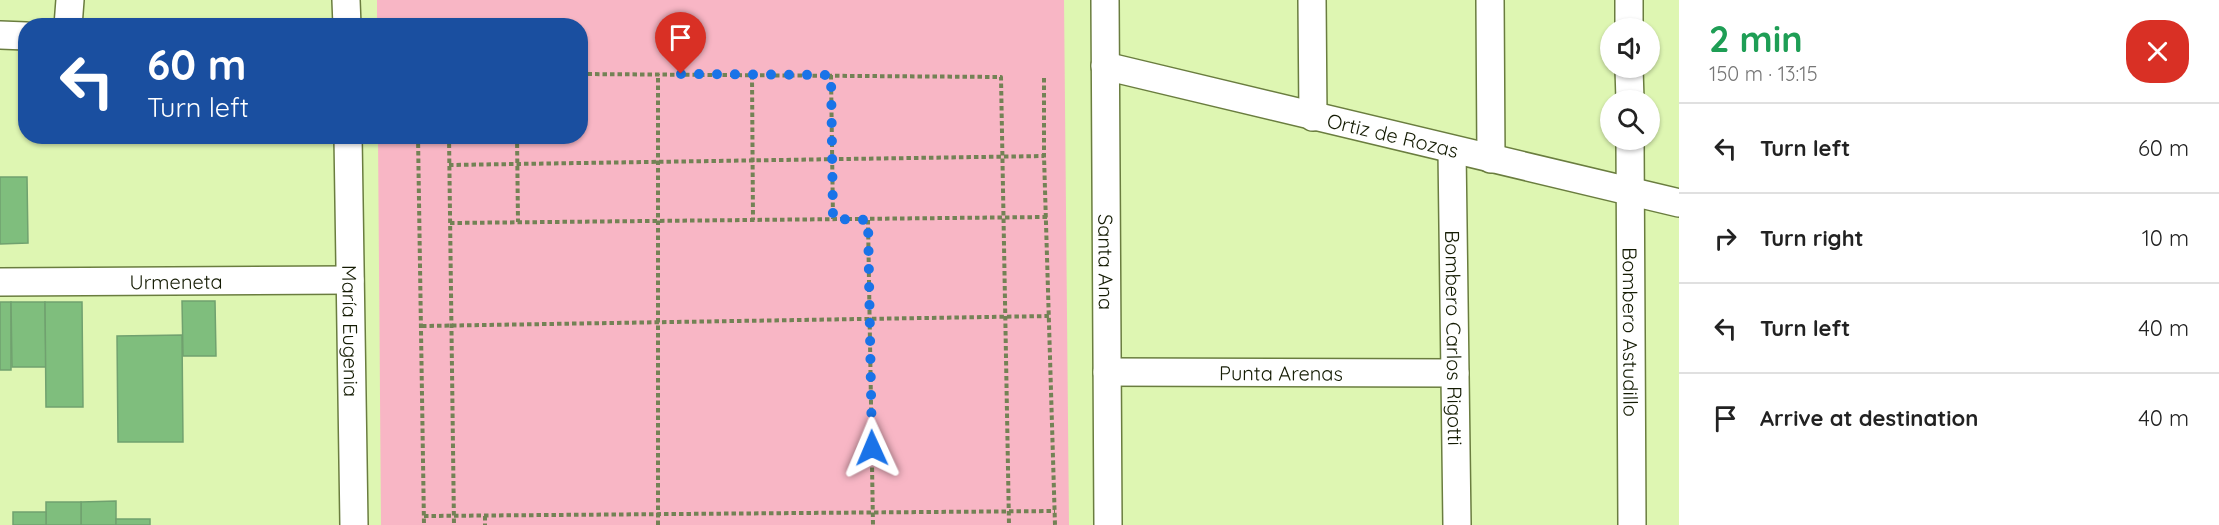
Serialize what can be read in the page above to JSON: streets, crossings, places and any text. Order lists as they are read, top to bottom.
{
  "streets": {
    "street": [
      "Ortiz de Rozas",
      "Santa Ana",
      "Urmeneta",
      "María Eugenia",
      "Bombero Astudillo",
      "Bombero Carlos Rigotti",
      "Punta Arenas"
    ]
  },
  "crossings": [
    ["Ortiz de Rozas", "Santa Ana"],
    ["Ortiz de Rozas", "Bombero Astudillo"],
    ["Ortiz de Rozas", "Bombero Carlos Rigotti"],
    ["Santa Ana", "Punta Arenas"],
    ["Urmeneta", "María Eugenia"],
    ["Bombero Carlos Rigotti", "Punta Arenas"]
  ],
  "page": {
    "heading": ["2 min", "150 m · 13:15"],
    "turn": ["60 m", "Turn left"],
    "list": [
      {
        "name": "Turn left",
        "value": "60 m"
      },
      {
        "name": "Turn right",
        "value": "10 m"
      },
      {
        "name": "Turn left",
        "value": "40 m"
      },
      {
        "name": "Arrive at destination",
        "value": "40 m"
      }
    ]
  }
}
